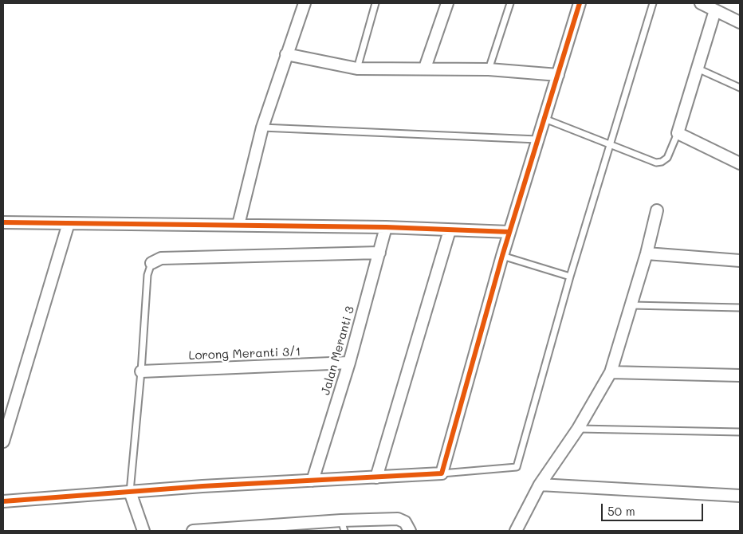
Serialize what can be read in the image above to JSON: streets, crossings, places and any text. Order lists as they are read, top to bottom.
{
  "streets": {
    "street": ["Jalan Meranti 3", "Lorong Meranti 3/1"]
  },
  "crossings": [
    ["Jalan Meranti 3", "Lorong Meranti 3/1"]
  ],
  "scale_bar": "50 m"
}
